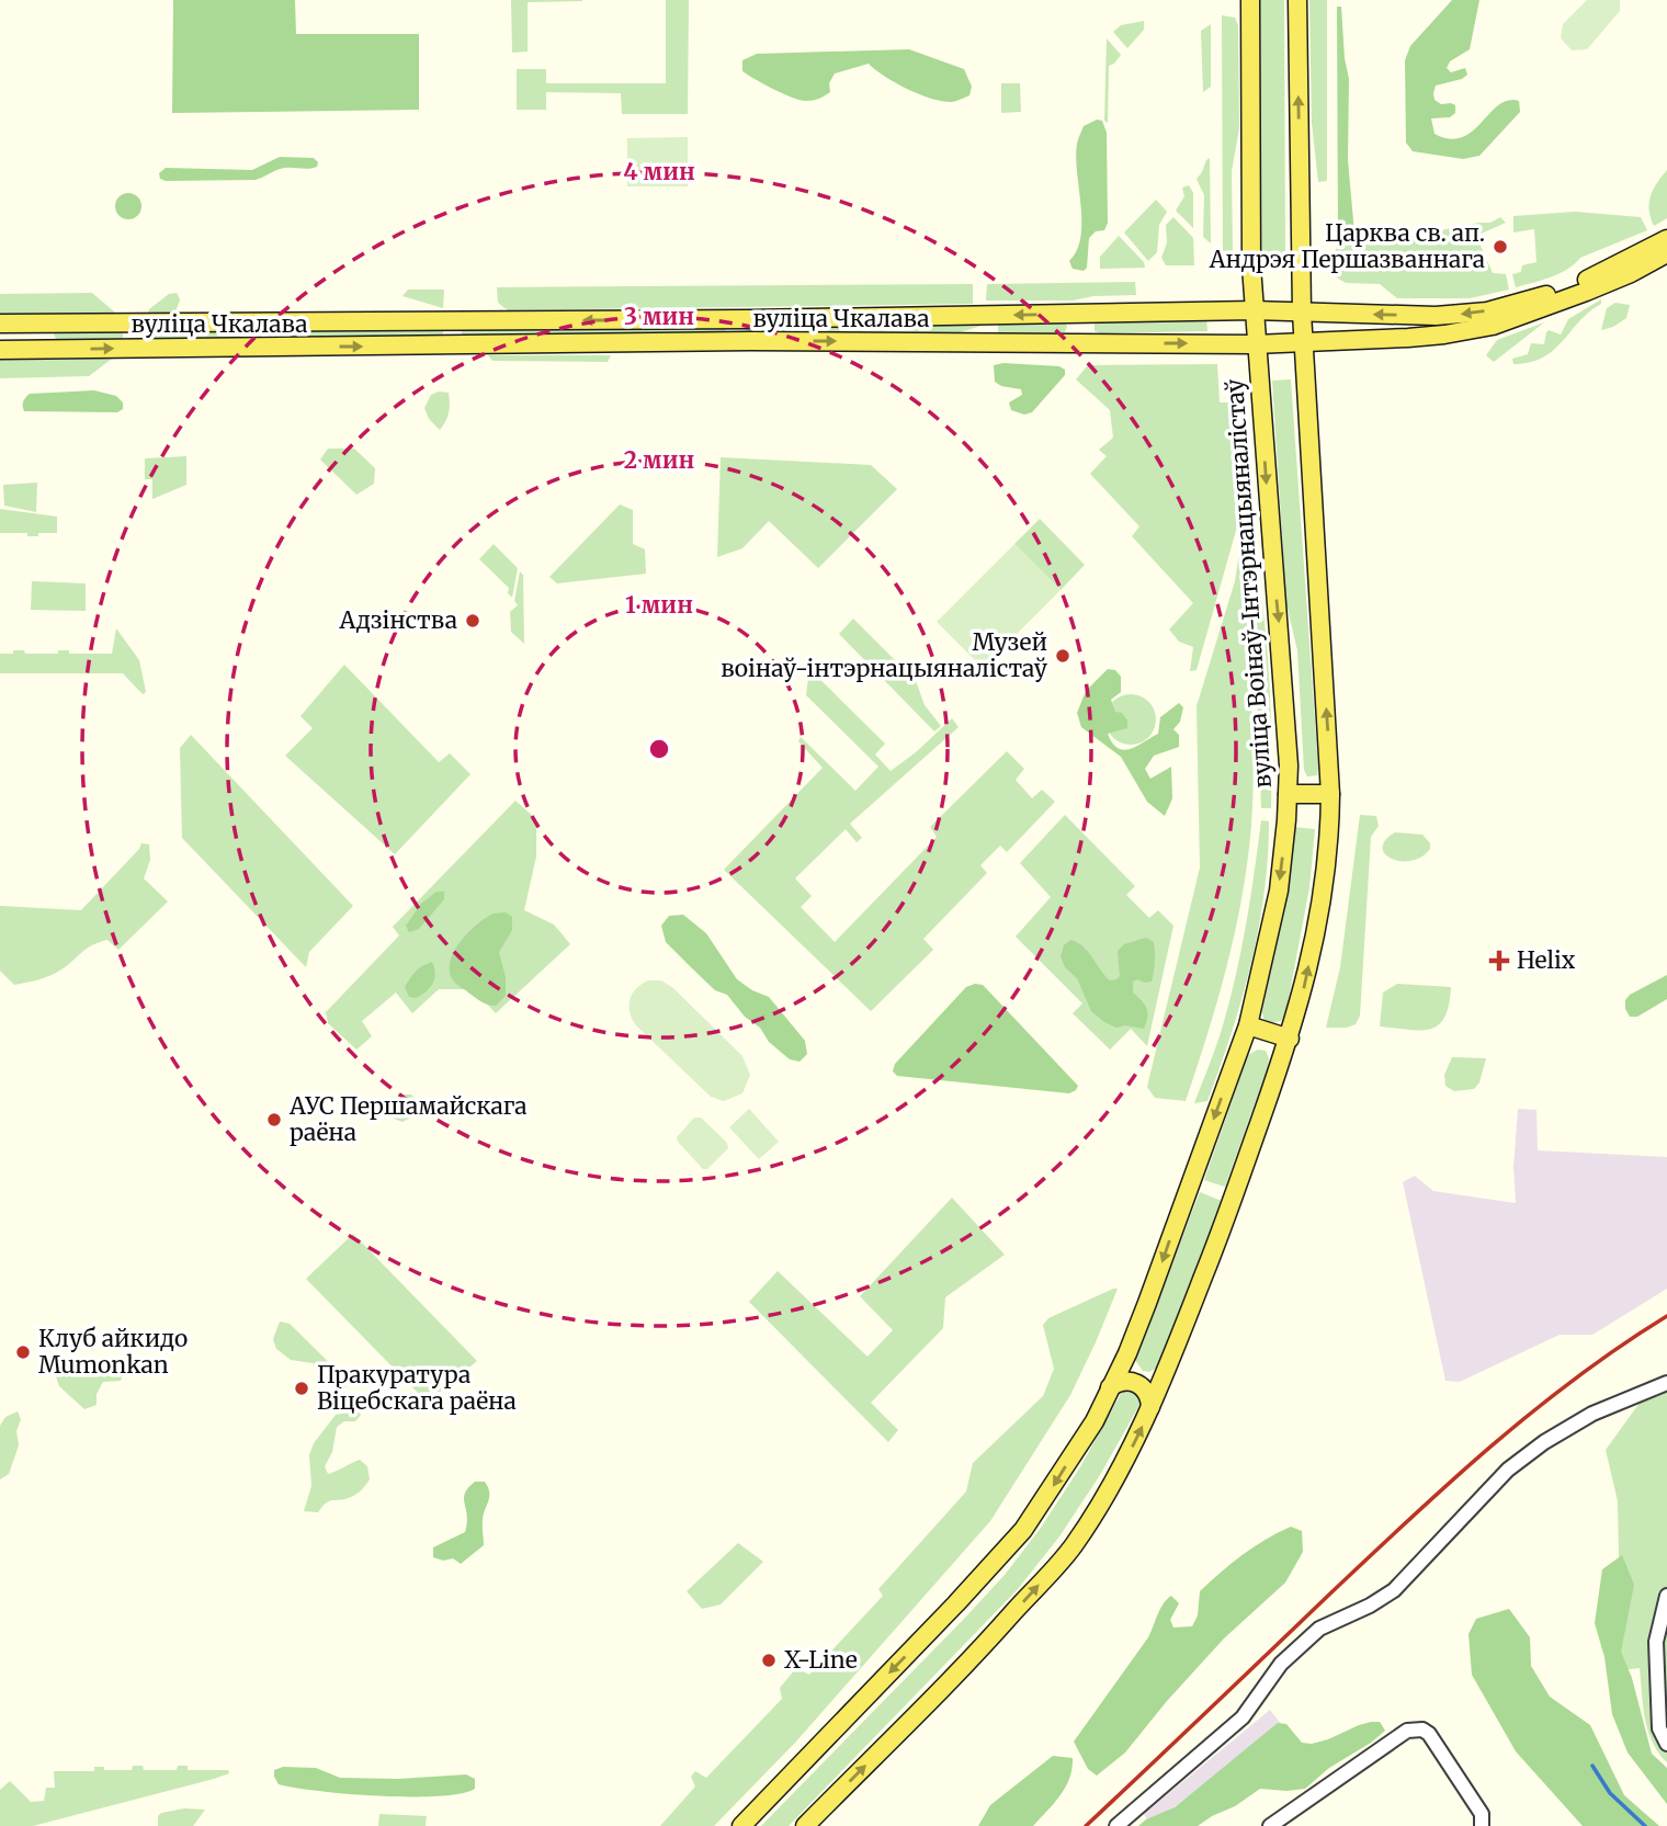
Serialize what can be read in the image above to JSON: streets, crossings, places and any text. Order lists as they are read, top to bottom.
{
  "streets": {
    "main road": ["вуліца Чкалава", "вуліца Воінаў-Інтэрнацыяналістаў"]
  },
  "crossings": [
    ["вуліца Чкалава", "вуліца Воінаў-Інтэрнацыяналістаў"]
  ],
  "places": {
    "other": [
      "Царква св. ап. Андрэя Першазваннага",
      "Адзінства",
      "Музей воінаў-інтэрнацыяналістаў",
      "АУС Першамайскага раёна",
      "Клуб айкидо Mumonkan",
      "Пракуратура Віцебскага раёна",
      "X-Line"
    ],
    "health": ["Helix"]
  },
  "rings": [
    "4 мин",
    "3 мин",
    "2 мин",
    "1 мин"
  ]
}
